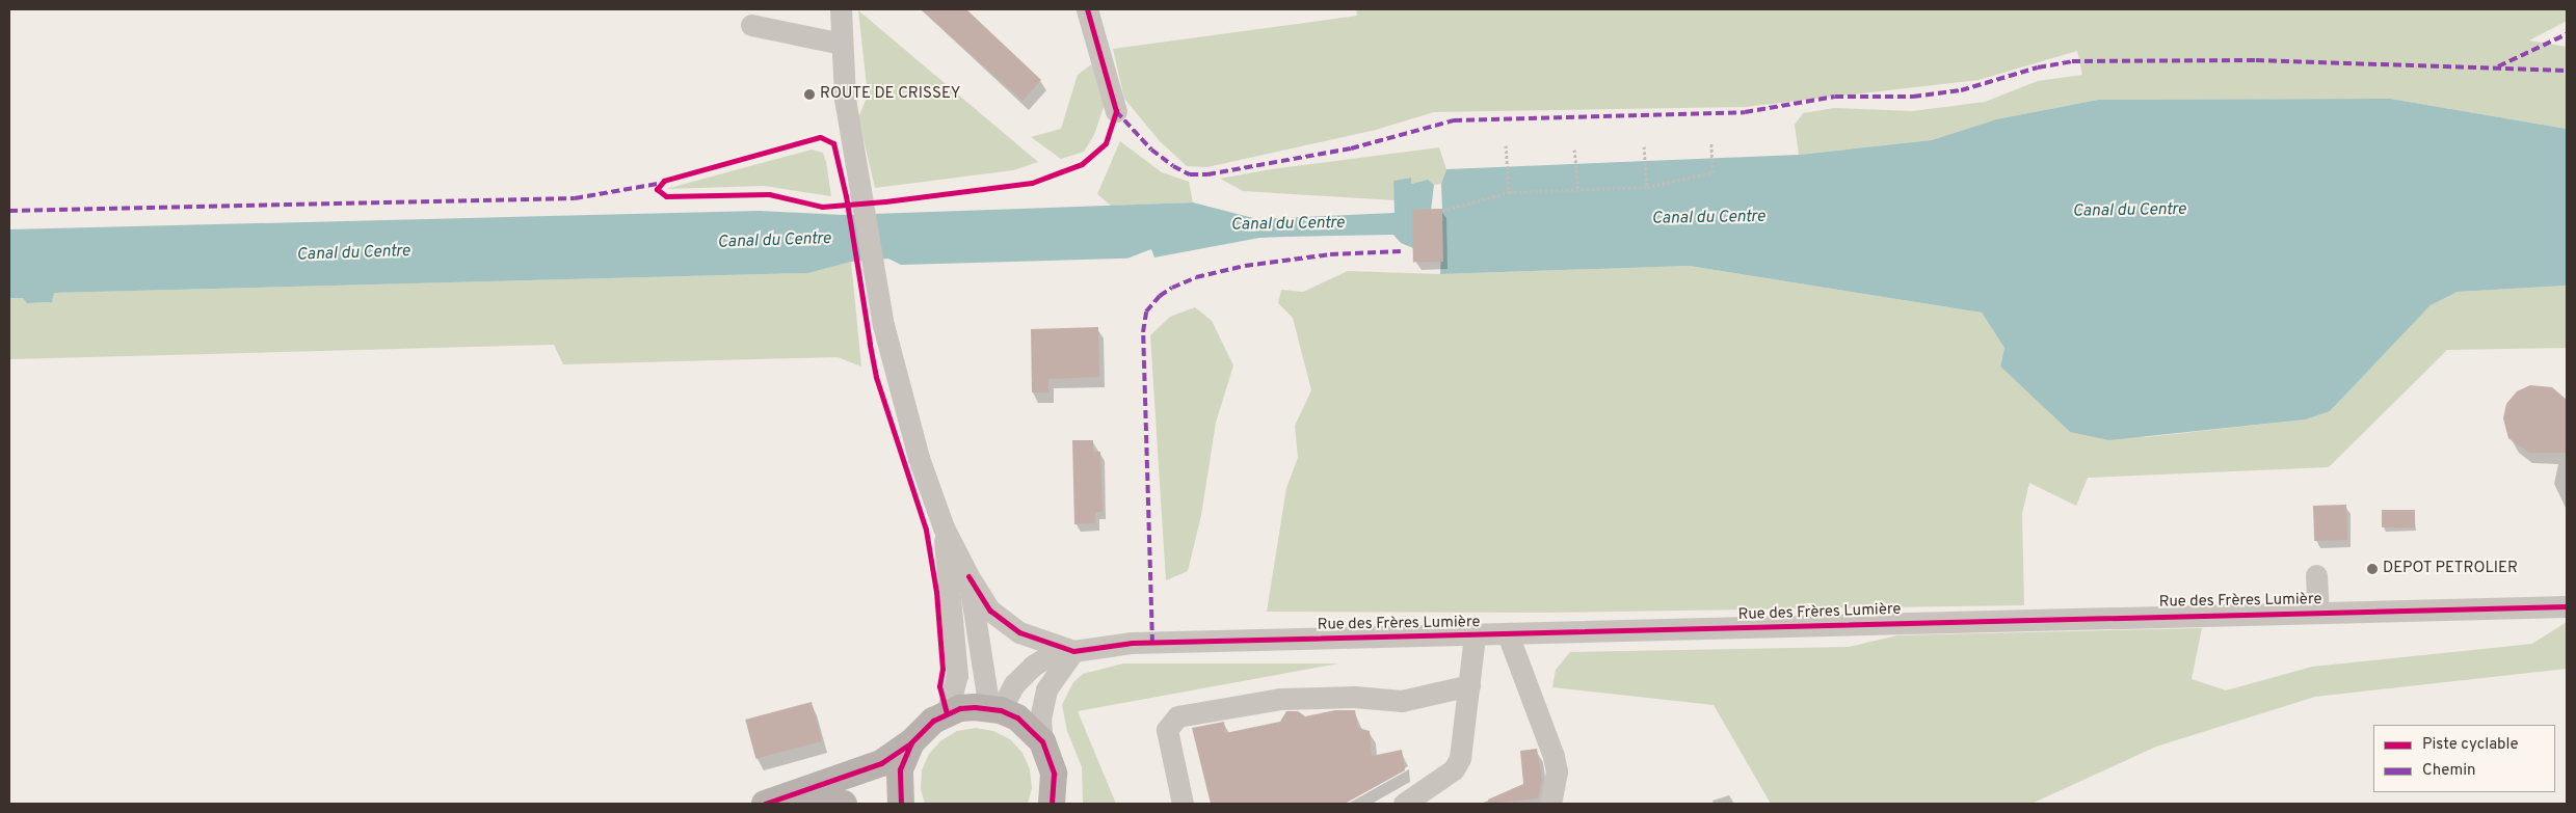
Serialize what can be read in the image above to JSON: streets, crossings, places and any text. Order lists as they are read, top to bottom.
{
  "streets": {
    "street": ["Rue des Frères Lumière"]
  },
  "water": ["Canal du Centre"],
  "places": ["ROUTE DE CRISSEY", "DEPOT PETROLIER"],
  "legend": ["Piste cyclable", "Chemin"]
}
